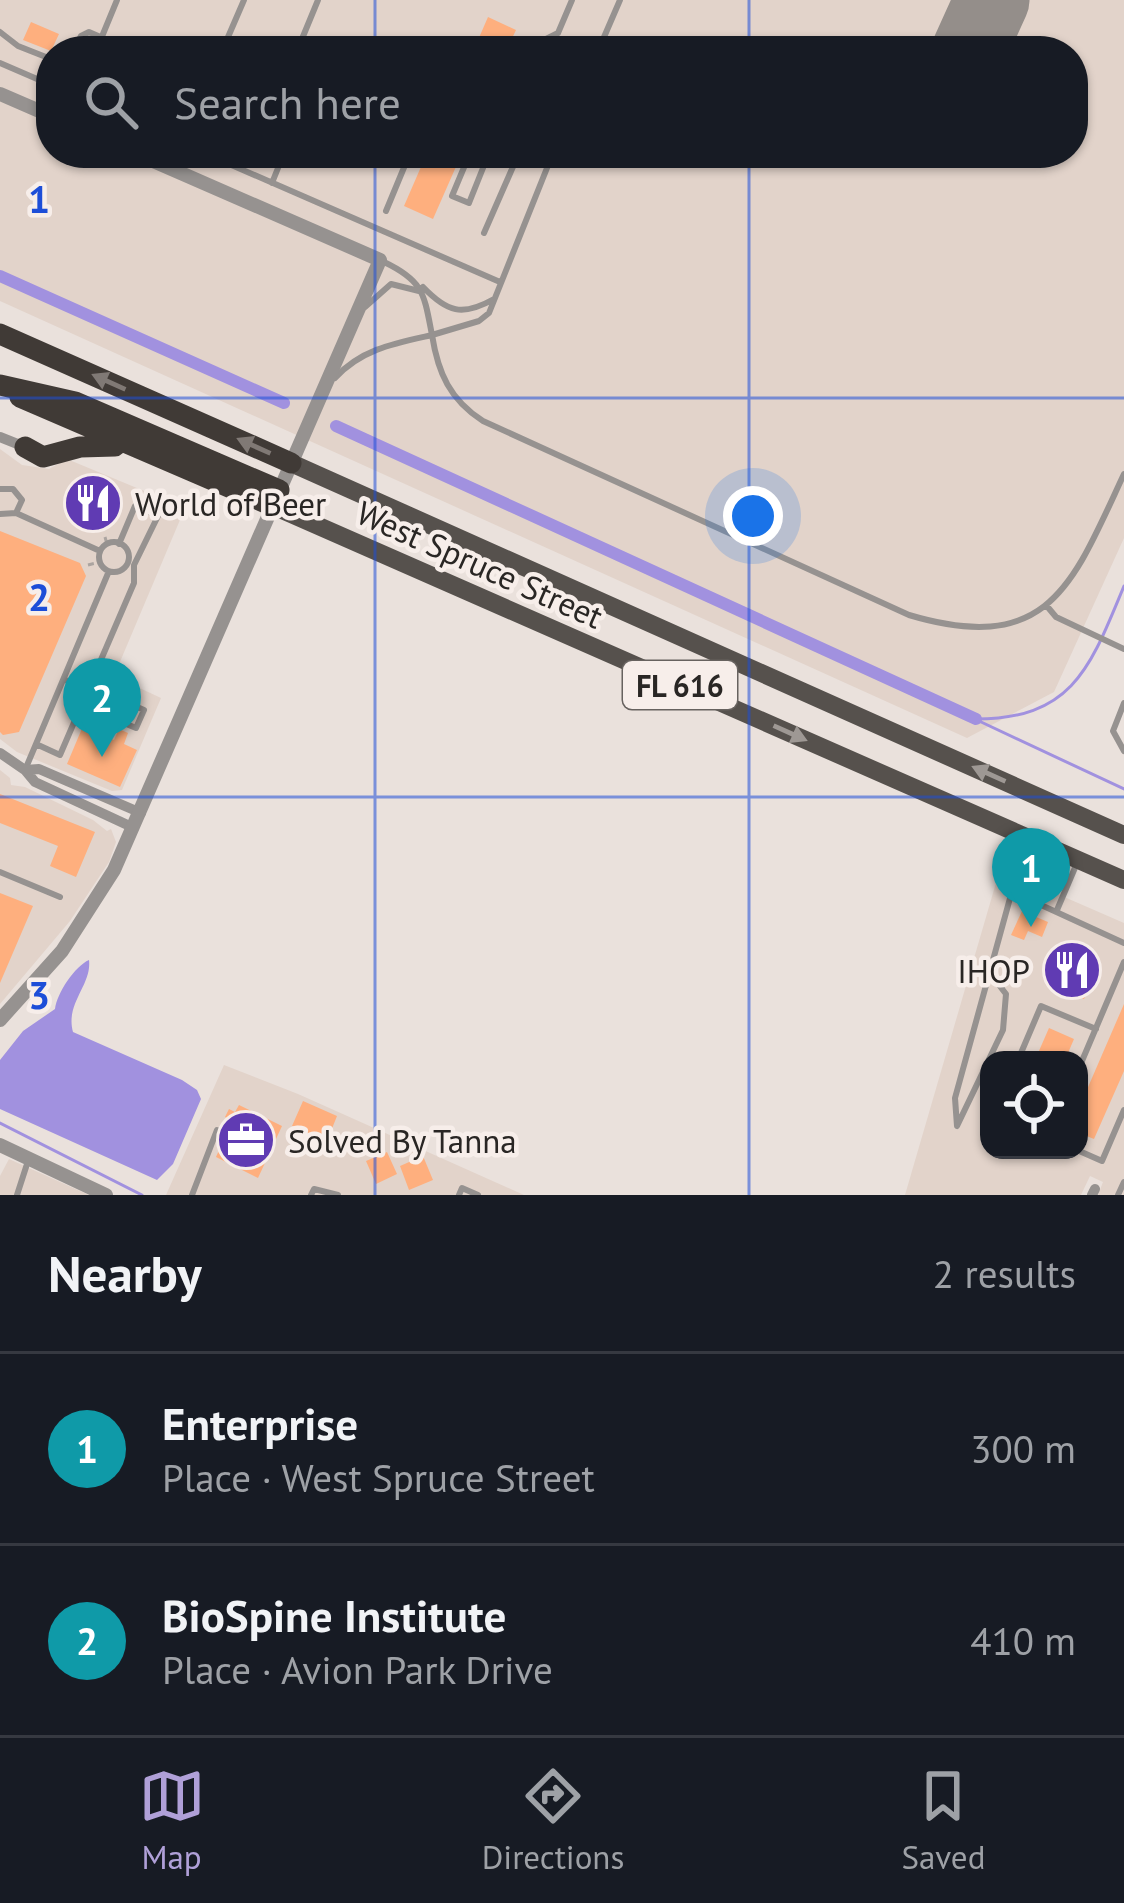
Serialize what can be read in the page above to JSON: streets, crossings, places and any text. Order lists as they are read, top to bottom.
{
  "streets": {
    "highway": ["FL 616"],
    "main road": ["West Spruce Street"]
  },
  "crossings": [
    ["West Spruce Street", "FL 616"]
  ],
  "places": {
    "restaurant": ["World of Beer", "IHOP"],
    "office": ["Solved By Tanna"]
  },
  "page": {
    "search": "Search here",
    "pins": ["2", "1"],
    "heading": ["Nearby", "2 results"],
    "list": [
      {
        "mark": "1",
        "name": "Enterprise",
        "note": "Place · West Spruce Street",
        "value": "300 m"
      },
      {
        "mark": "2",
        "name": "BioSpine Institute",
        "note": "Place · Avion Park Drive",
        "value": "410 m"
      }
    ],
    "nav": ["Map", "Directions", "Saved"]
  },
  "grid": {
    "rows": ["1", "2", "3"]
  }
}
